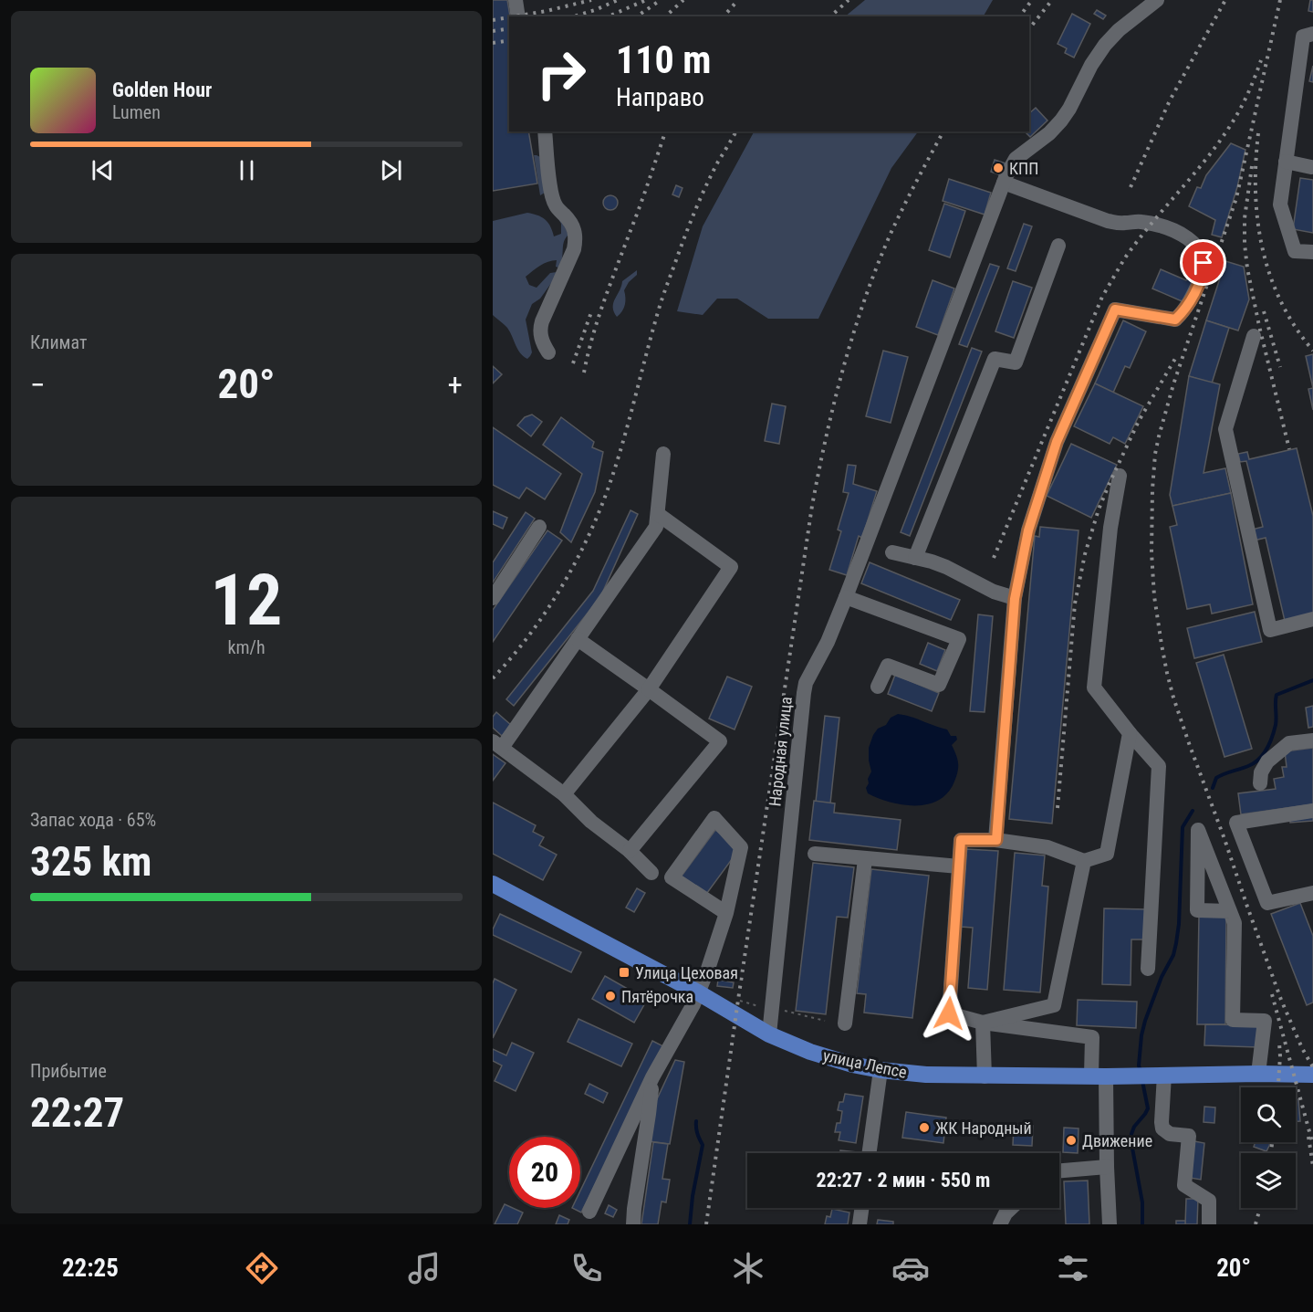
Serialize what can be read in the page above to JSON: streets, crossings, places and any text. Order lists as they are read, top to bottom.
{
  "streets": {
    "main road": ["улица Лепсе"],
    "street": ["Народная улица"]
  },
  "crossings": [
    ["Народная улица", "улица Лепсе"]
  ],
  "places": {
    "other": [
      "КПП",
      "Пятёрочка",
      "ЖК Народный",
      "Движение"
    ],
    "transit": ["Улица Цеховая"]
  },
  "page": {
    "turn": ["110 m", "Направо"],
    "song": ["Golden Hour", "Lumen"],
    "tile": [
      "Климат",
      ["12", "km/h"],
      ["Запас хода · 65%", "325 km"],
      ["Прибытие", "22:27"]
    ],
    "heat": ["−", "20°", "+"],
    "limit": "20",
    "trip": "22:27 · 2 мин · 550 m",
    "tabs": ["22:25", "20°"]
  }
}
